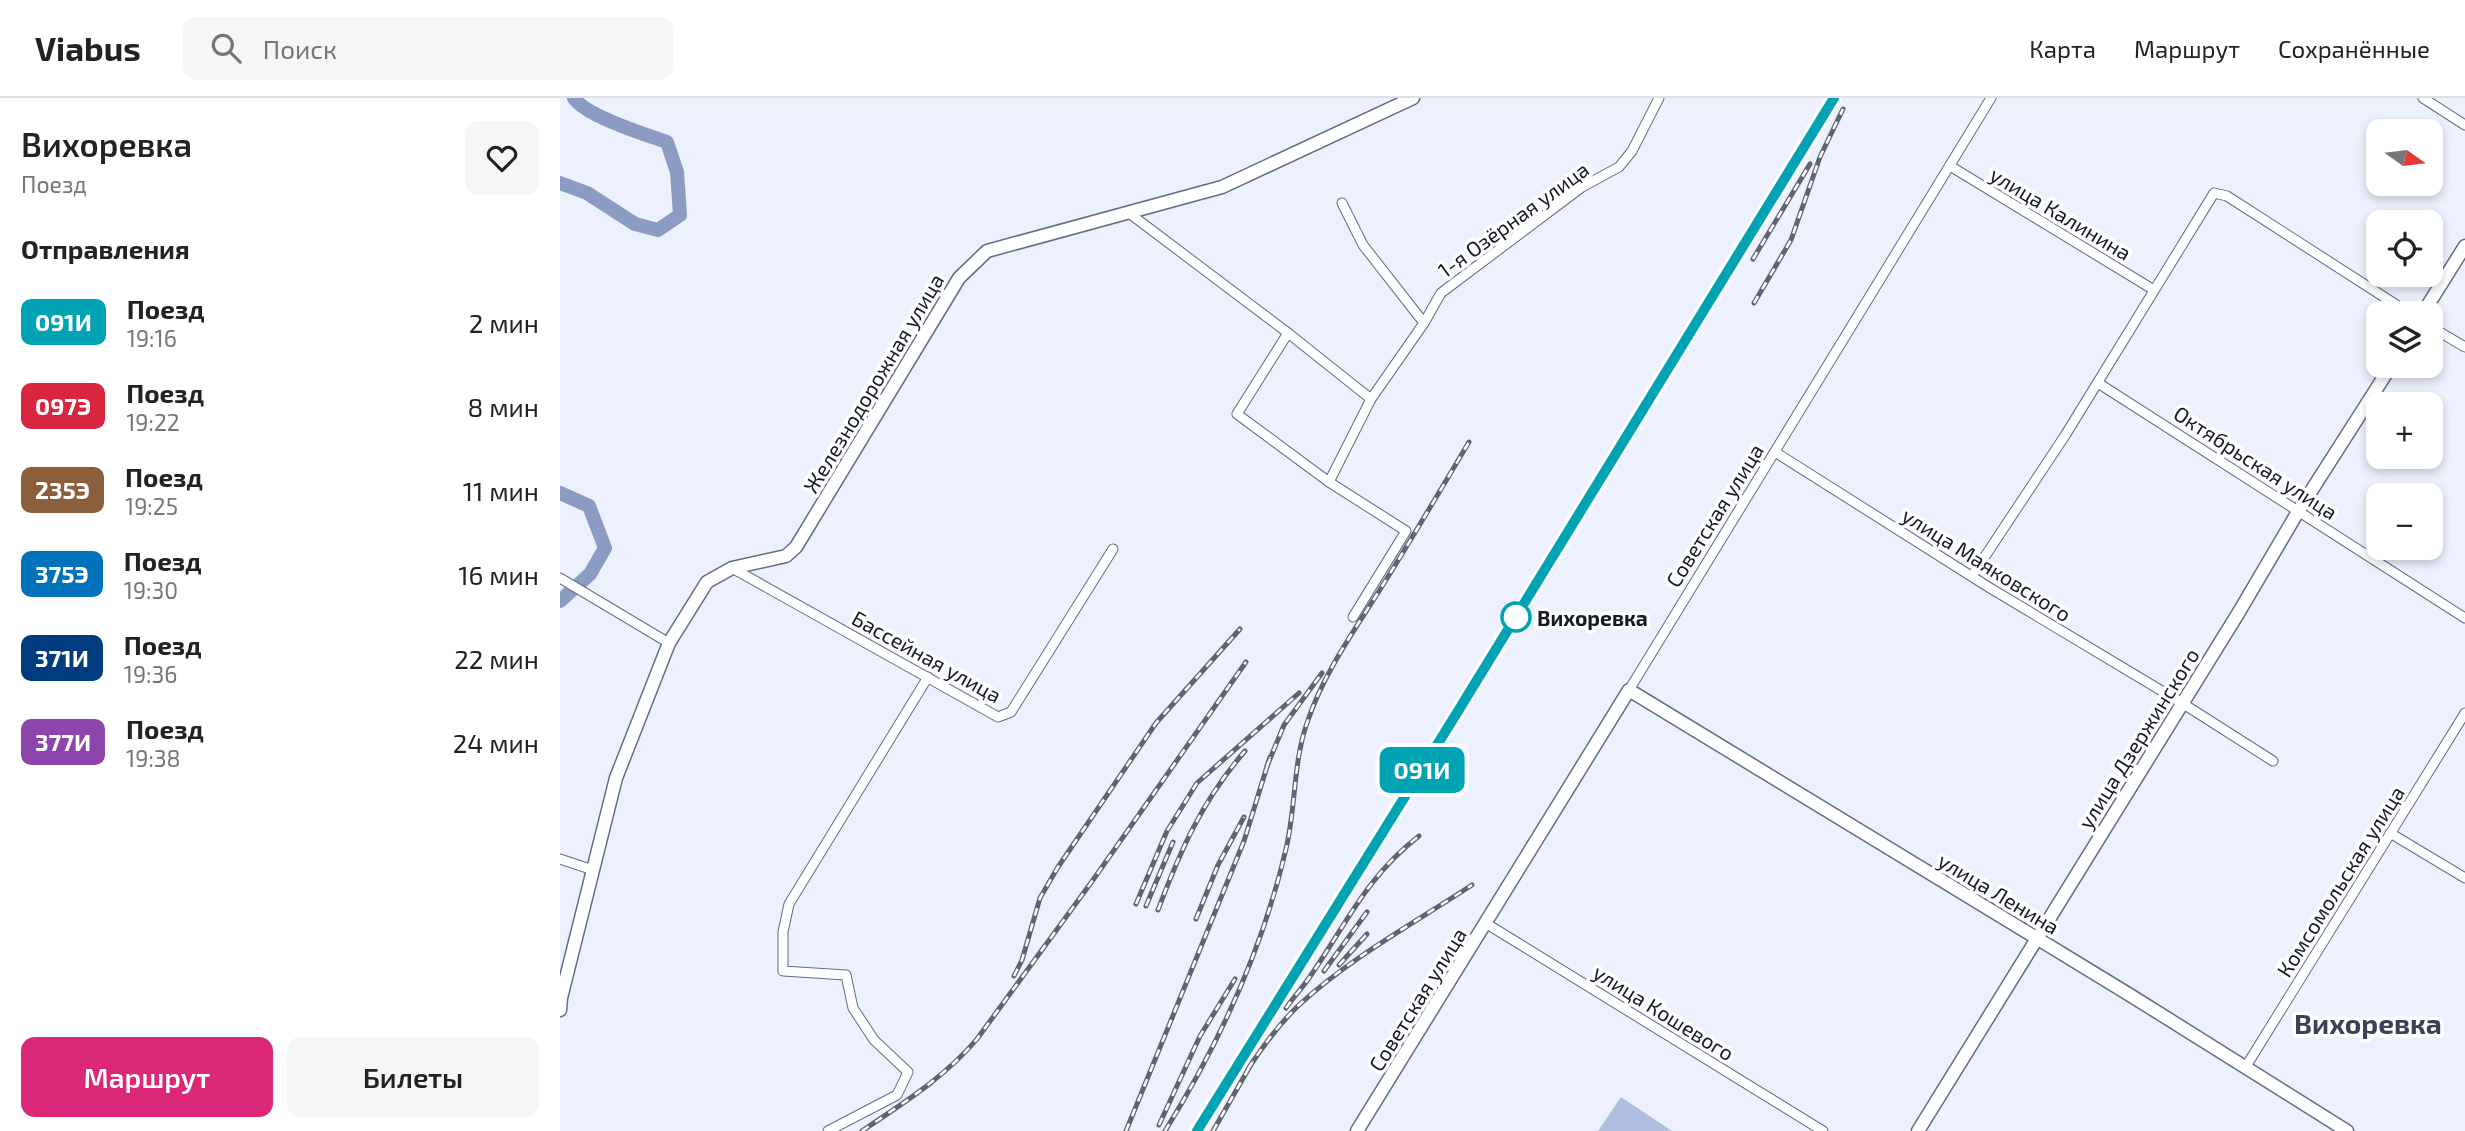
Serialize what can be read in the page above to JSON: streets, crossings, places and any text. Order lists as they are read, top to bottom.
{
  "streets": {
    "street": [
      "улица Калинина",
      "1-я Озёрная улица",
      "Железнодорожная улица",
      "Октябрьская улица",
      "Советская улица",
      "улица Маяковского",
      "Бассейная улица",
      "улица Дзержинского",
      "Комсомольская улица",
      "улица Ленина",
      "улица Кошевого"
    ]
  },
  "crossings": [
    ["улица Калинина", "Советская улица"],
    ["Железнодорожная улица", "Бассейная улица"],
    ["Октябрьская улица", "улица Дзержинского"],
    ["Советская улица", "улица Маяковского"],
    ["Советская улица", "улица Ленина"],
    ["Советская улица", "улица Кошевого"],
    ["улица Маяковского", "улица Дзержинского"],
    ["улица Дзержинского", "улица Ленина"],
    ["Комсомольская улица", "улица Ленина"]
  ],
  "districts": ["Вихоревка"],
  "places": ["Вихоревка"],
  "north": "right",
  "page": {
    "header": "Viabus",
    "search": "Поиск",
    "nav": ["Карта", "Маршрут", "Сохранённые"],
    "heading": [
      ["Вихоревка", "Поезд"],
      "Отправления"
    ],
    "on_map": "091И",
    "map_buttons": ["+", "−"],
    "list": [
      {
        "mark": "091И",
        "name": "Поезд",
        "note": "19:16",
        "value": "2 мин"
      },
      {
        "mark": "097Э",
        "name": "Поезд",
        "note": "19:22",
        "value": "8 мин"
      },
      {
        "mark": "235Э",
        "name": "Поезд",
        "note": "19:25",
        "value": "11 мин"
      },
      {
        "mark": "375Э",
        "name": "Поезд",
        "note": "19:30",
        "value": "16 мин"
      },
      {
        "mark": "371И",
        "name": "Поезд",
        "note": "19:36",
        "value": "22 мин"
      },
      {
        "mark": "377И",
        "name": "Поезд",
        "note": "19:38",
        "value": "24 мин"
      }
    ],
    "buttons": ["Маршрут", "Билеты"]
  }
}
